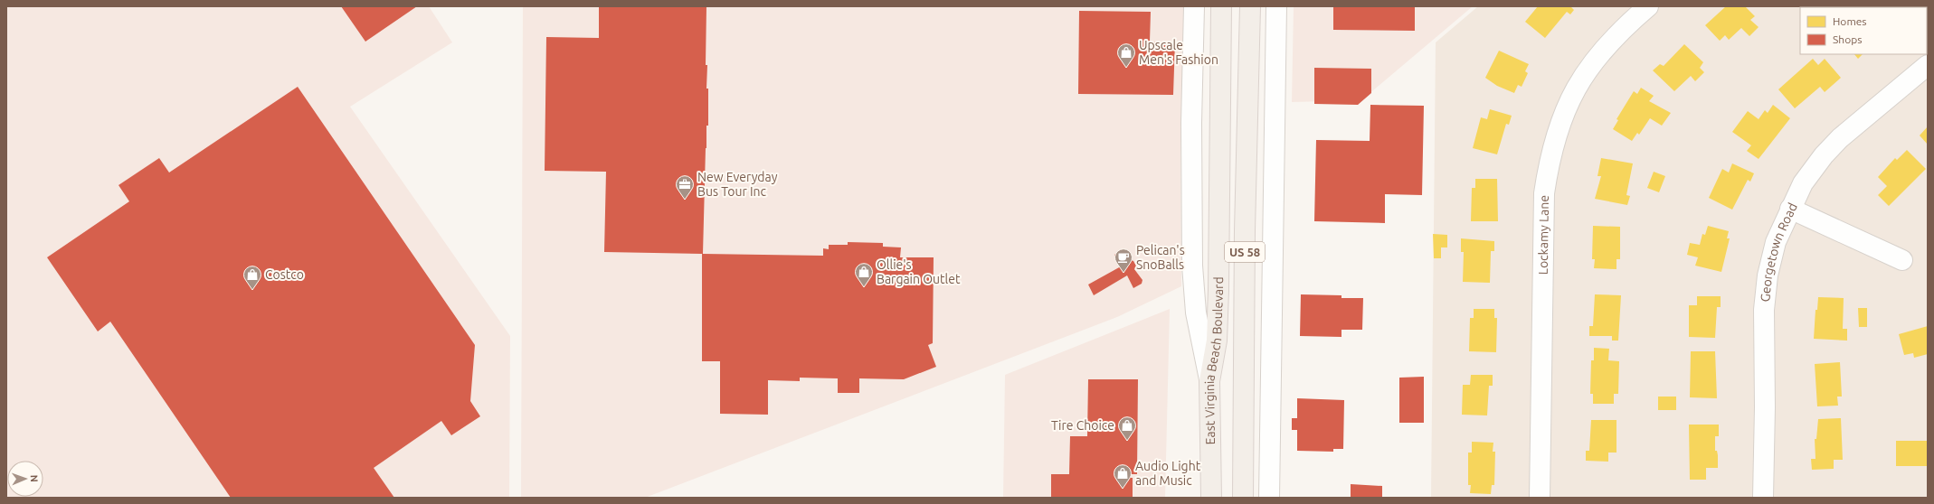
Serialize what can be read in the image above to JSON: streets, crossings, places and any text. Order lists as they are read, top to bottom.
{
  "streets": {
    "main road": ["US 58", "East Virginia Beach Boulevard"],
    "street": ["Lockamy Lane", "Georgetown Road"]
  },
  "places": {
    "shop": [
      "Upscale Men's Fashion",
      "Ollie's Bargain Outlet",
      "Costco",
      "Tire Choice",
      "Audio Light and Music"
    ],
    "office": ["New Everyday Bus Tour Inc"],
    "cafe": ["Pelican's SnoBalls"]
  },
  "legend": ["Homes", "Shops"],
  "north": "right"
}
